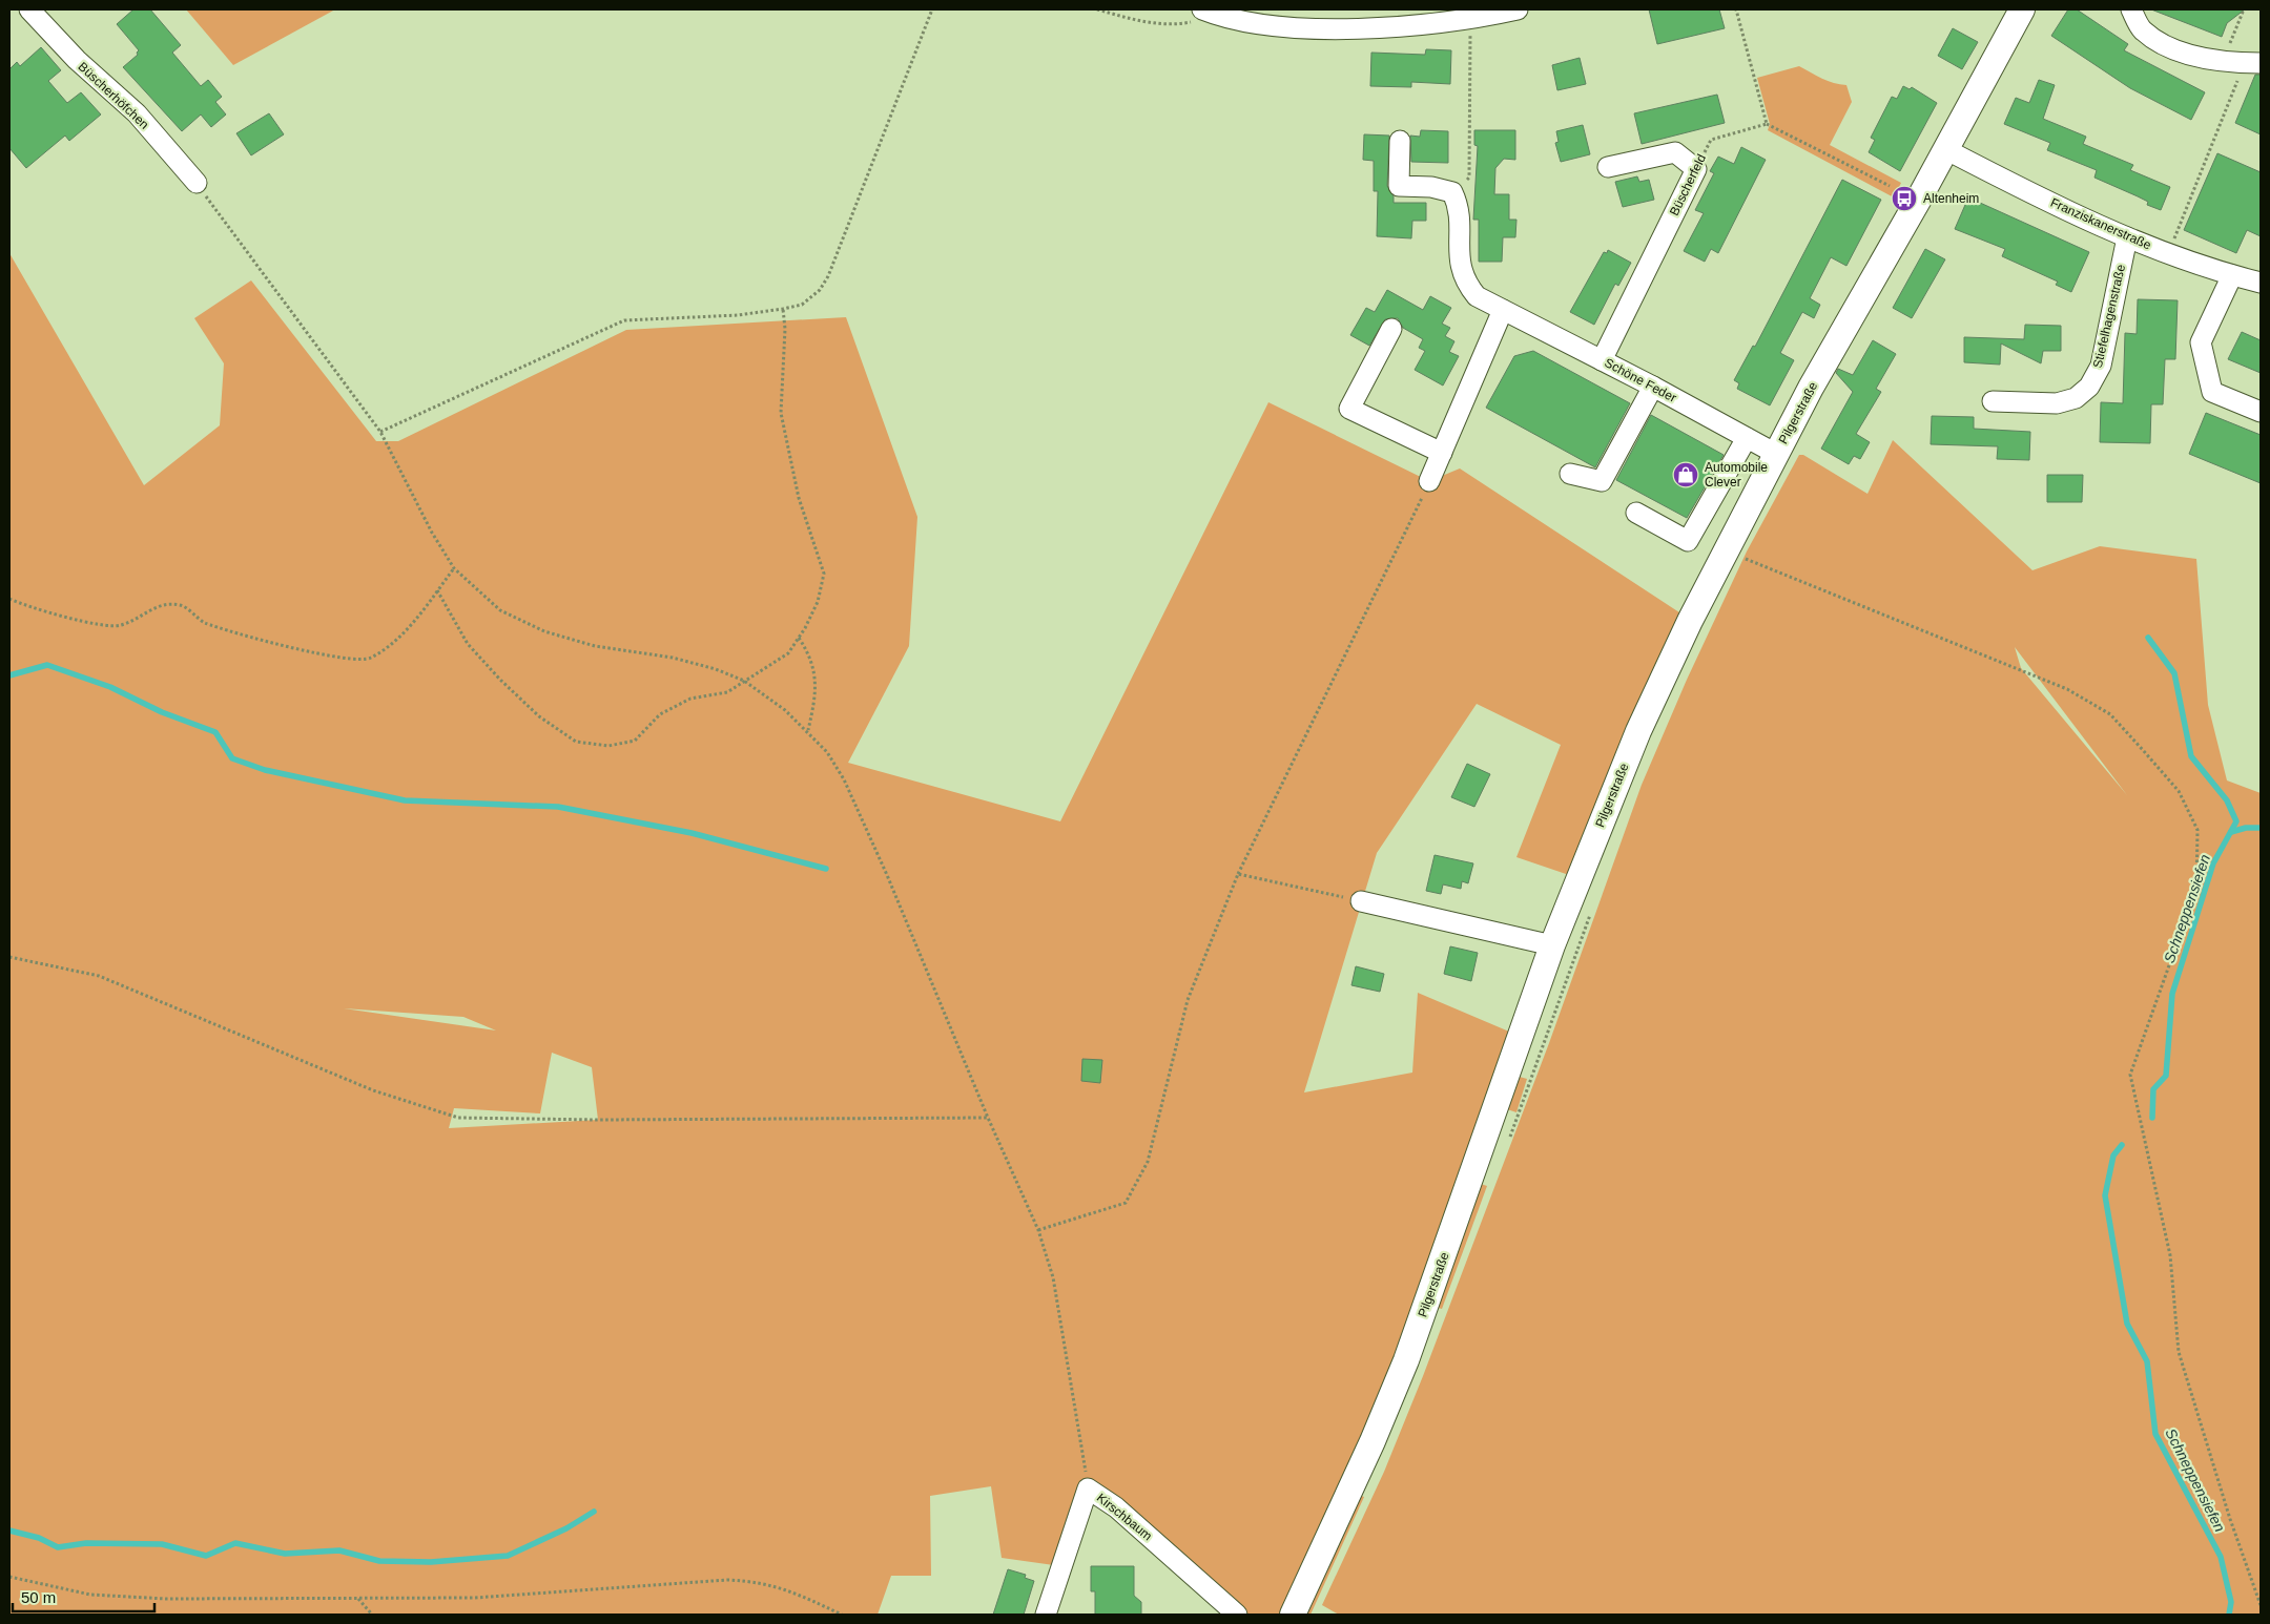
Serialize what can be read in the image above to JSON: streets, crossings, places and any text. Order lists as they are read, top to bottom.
{
  "streets": {
    "main road": ["Pilgerstraße"],
    "street": [
      "Büscherhöfchen",
      "Büscherfeld",
      "Franziskanerstraße",
      "Stiefelhagenstraße",
      "Schöne Feder",
      "Kirschbaum"
    ]
  },
  "crossings": [
    ["Büscherfeld", "Schöne Feder"],
    ["Franziskanerstraße", "Stiefelhagenstraße"],
    ["Franziskanerstraße", "Pilgerstraße"],
    ["Schöne Feder", "Pilgerstraße"]
  ],
  "water": ["Schneppensiefen"],
  "places": {
    "bus stop": ["Altenheim"],
    "shop": ["Automobile Clever"]
  },
  "scale_bar": "50 m"
}
